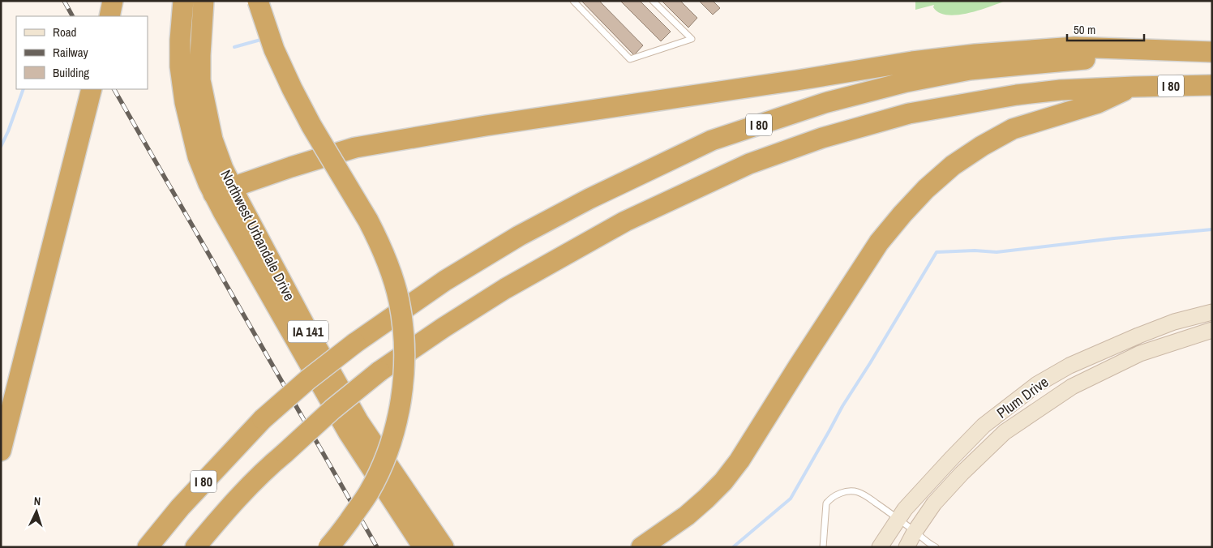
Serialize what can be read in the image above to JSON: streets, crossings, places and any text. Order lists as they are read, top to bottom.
{
  "streets": {
    "highway": ["I 80", "Northwest Urbandale Drive", "IA 141"],
    "street": ["Plum Drive"]
  },
  "crossings": [
    ["Northwest Urbandale Drive", "IA 141"]
  ],
  "legend": ["Road", "Railway", "Building"],
  "scale_bar": "50 m",
  "north": "top"
}
